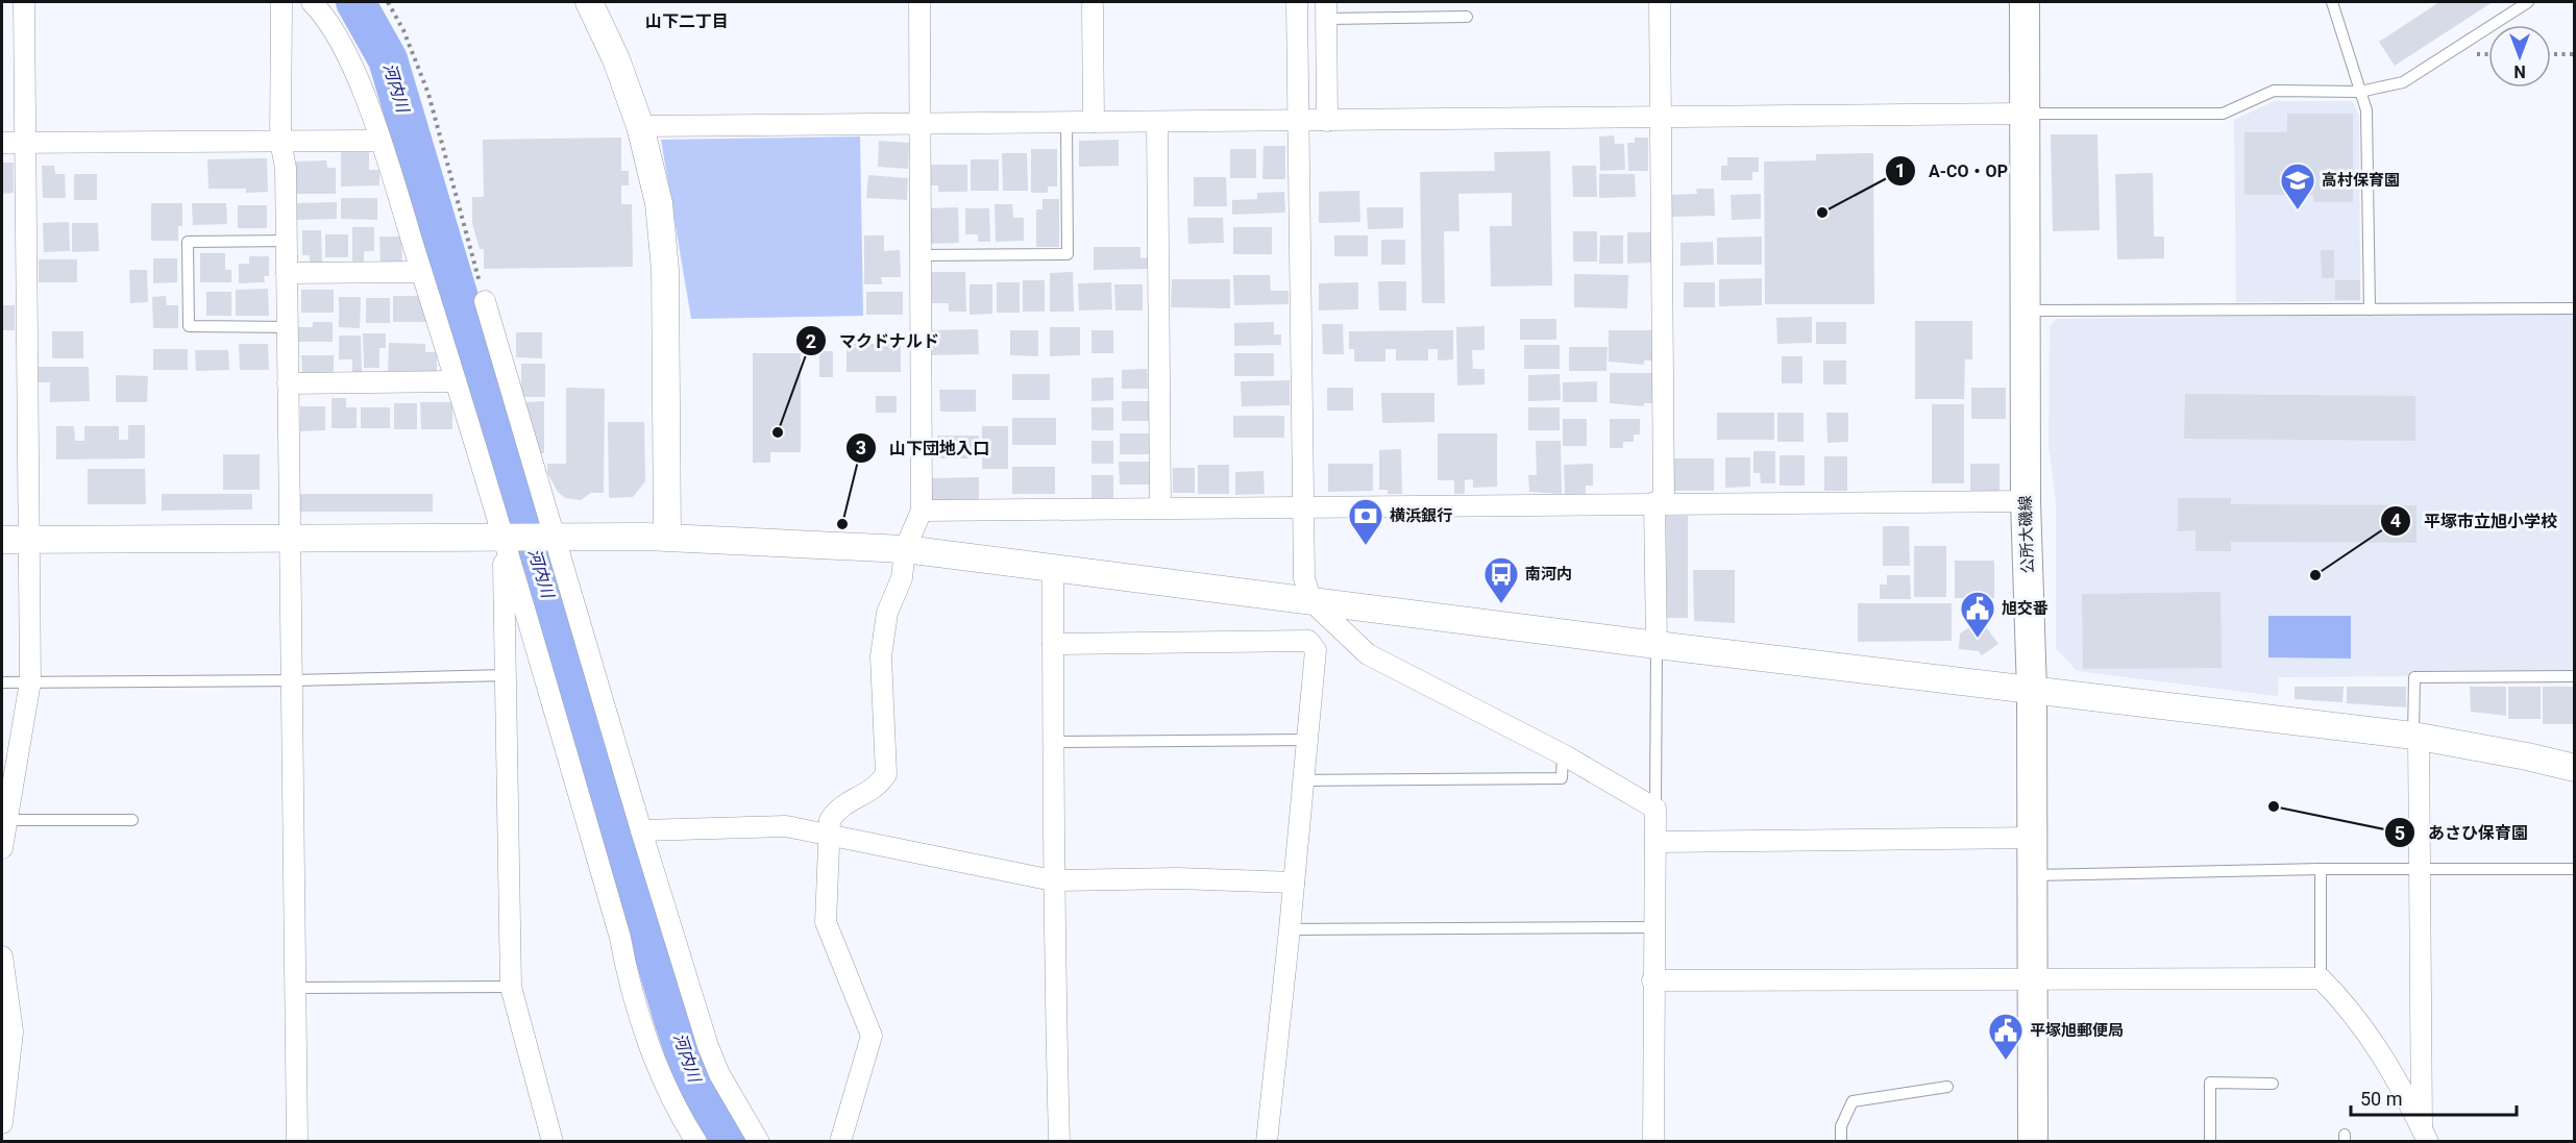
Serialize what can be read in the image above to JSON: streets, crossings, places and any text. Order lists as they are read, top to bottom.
{
  "streets": {
    "main road": ["公所大磯線"]
  },
  "districts": ["山下二丁目"],
  "water": ["河内川"],
  "places": {
    "school or university": ["高村保育園"],
    "other": [
      "A-CO・OP",
      "マクドナルド",
      "山下団地入口",
      "平塚市立旭小学校",
      "あさひ保育園"
    ],
    "bank": ["横浜銀行"],
    "bus stop": ["南河内"],
    "public building": ["旭交番", "平塚旭郵便局"]
  },
  "scale_bar": "50 m",
  "north": "bottom"
}
